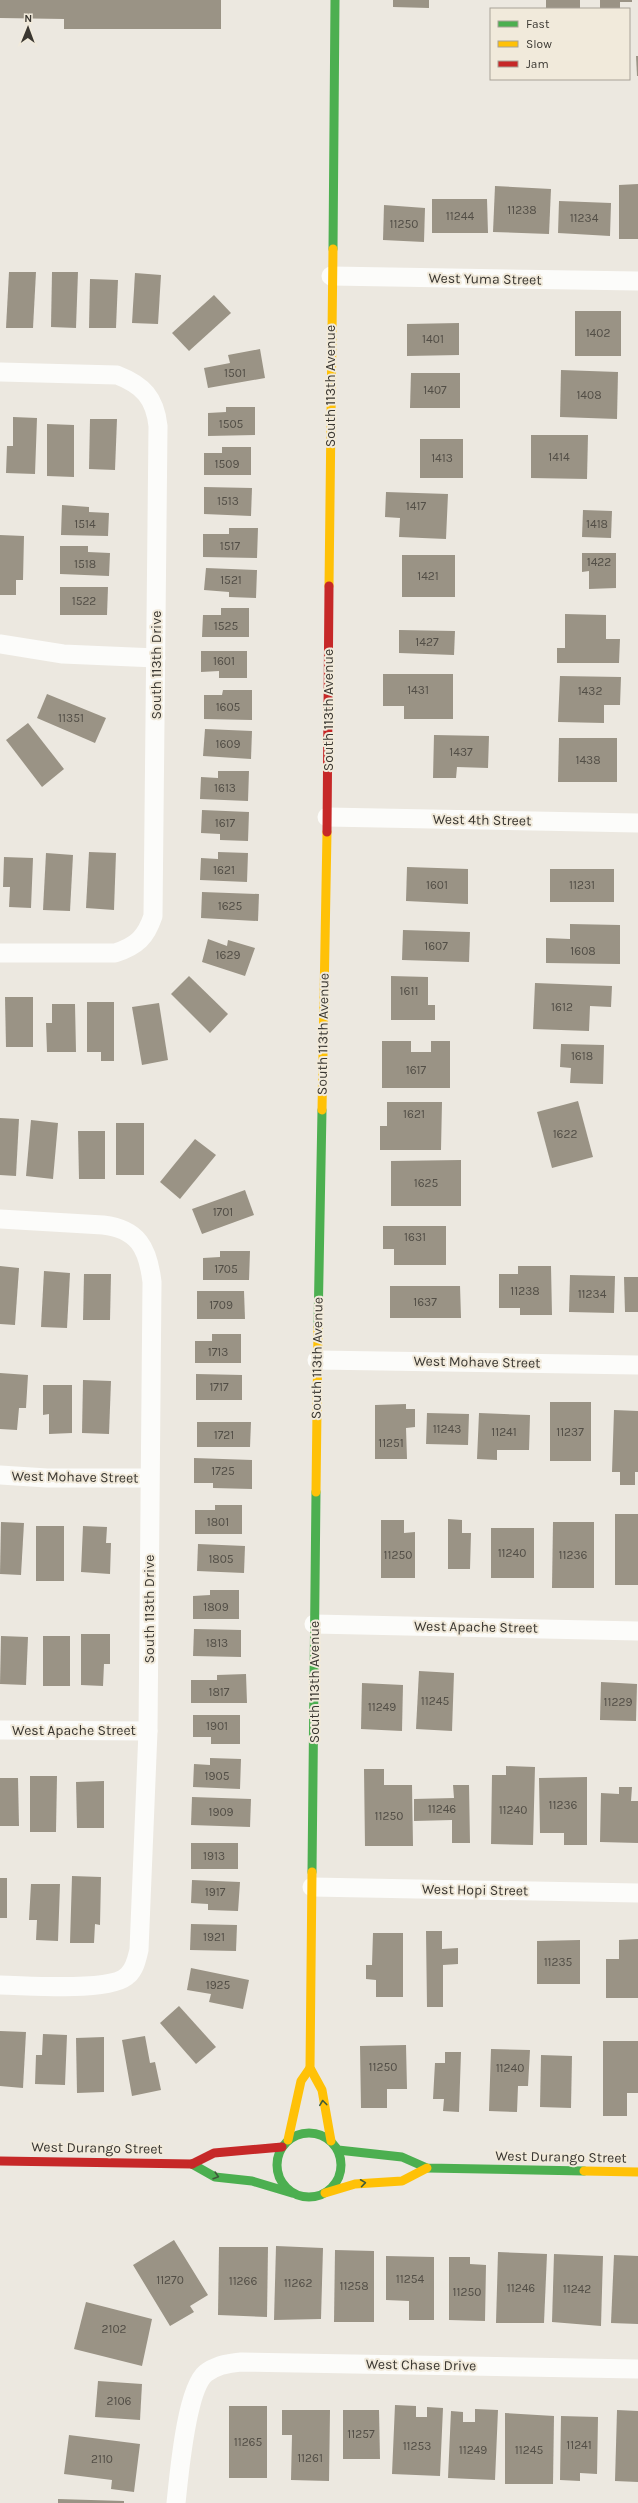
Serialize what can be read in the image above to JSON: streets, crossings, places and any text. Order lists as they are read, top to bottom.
{
  "streets": {
    "street": [
      "West Yuma Street",
      "South 113th Avenue",
      "South 113th Drive",
      "West 4th Street",
      "West Mohave Street",
      "West Apache Street",
      "West Hopi Street",
      "West Durango Street",
      "West Chase Drive"
    ]
  },
  "crossings": [
    ["West Yuma Street", "South 113th Avenue"],
    ["South 113th Avenue", "West 4th Street"],
    ["South 113th Avenue", "West Mohave Street"],
    ["South 113th Avenue", "West Apache Street"],
    ["South 113th Avenue", "West Hopi Street"],
    ["South 113th Drive", "West Mohave Street"],
    ["South 113th Drive", "West Apache Street"]
  ],
  "house_numbers": [
    "11238",
    "11244",
    "11234",
    "11250",
    "1402",
    "1401",
    "1501",
    "1407",
    "1408",
    "1505",
    "1414",
    "1413",
    "1509",
    "1513",
    "1417",
    "1514",
    "1418",
    "1517",
    "1422",
    "1518",
    "1421",
    "1521",
    "1522",
    "1525",
    "1427",
    "1601",
    "1431",
    "1432",
    "1605",
    "11351",
    "1609",
    "1437",
    "1438",
    "1613",
    "1617",
    "1621",
    "1601",
    "11231",
    "1625",
    "1607",
    "1608",
    "1629",
    "1611",
    "1612",
    "1618",
    "1617",
    "1621",
    "1622",
    "1625",
    "1701",
    "1631",
    "1705",
    "11238",
    "11234",
    "1637",
    "1709",
    "1713",
    "1717",
    "11243",
    "11241",
    "11237",
    "1721",
    "11251",
    "1725",
    "1801",
    "11240",
    "11250",
    "11236",
    "1805",
    "1809",
    "1813",
    "1817",
    "11245",
    "11229",
    "11249",
    "1901",
    "1905",
    "11236",
    "11246",
    "11240",
    "1909",
    "11250",
    "1913",
    "1917",
    "1921",
    "11235",
    "1925",
    "11250",
    "11240",
    "11254",
    "11270",
    "11266",
    "11262",
    "11258",
    "11246",
    "11242",
    "11250",
    "2102",
    "2106",
    "11257",
    "11265",
    "11241",
    "11253",
    "11249",
    "11245",
    "11261",
    "2110"
  ],
  "legend": ["Fast", "Slow", "Jam"],
  "north": "top"
}
